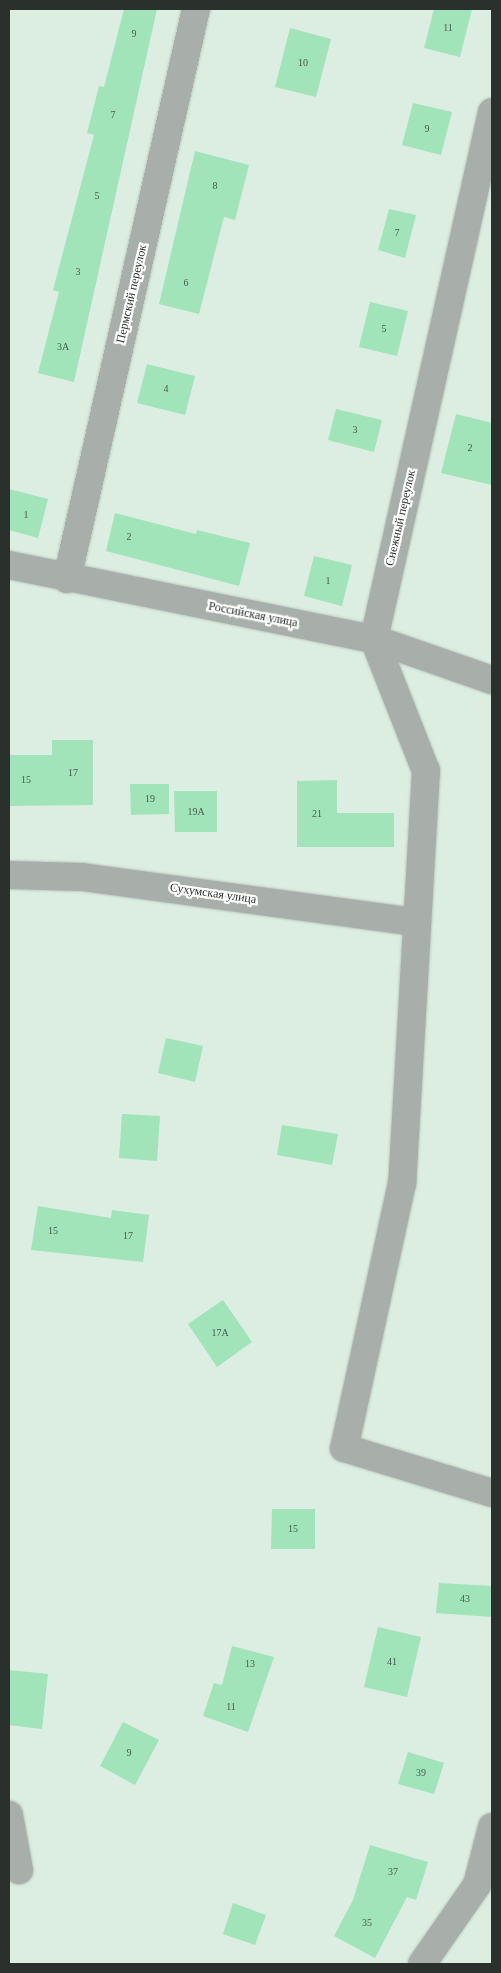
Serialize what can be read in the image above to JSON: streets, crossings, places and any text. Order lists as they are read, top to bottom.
{
  "streets": {
    "street": [
      "Пермский переулок",
      "Снежный переулок",
      "Российская улица",
      "Сухумская улица"
    ]
  },
  "crossings": [
    ["Пермский переулок", "Российская улица"],
    ["Снежный переулок", "Российская улица"]
  ],
  "house_numbers": [
    "11",
    "9",
    "10",
    "7",
    "9",
    "8",
    "5",
    "7",
    "3",
    "6",
    "5",
    "3А",
    "4",
    "3",
    "2",
    "1",
    "2",
    "1",
    "17",
    "15",
    "19",
    "19А",
    "21",
    "15",
    "17",
    "17А",
    "15",
    "43",
    "41",
    "13",
    "11",
    "9",
    "39",
    "37",
    "35"
  ]
}
